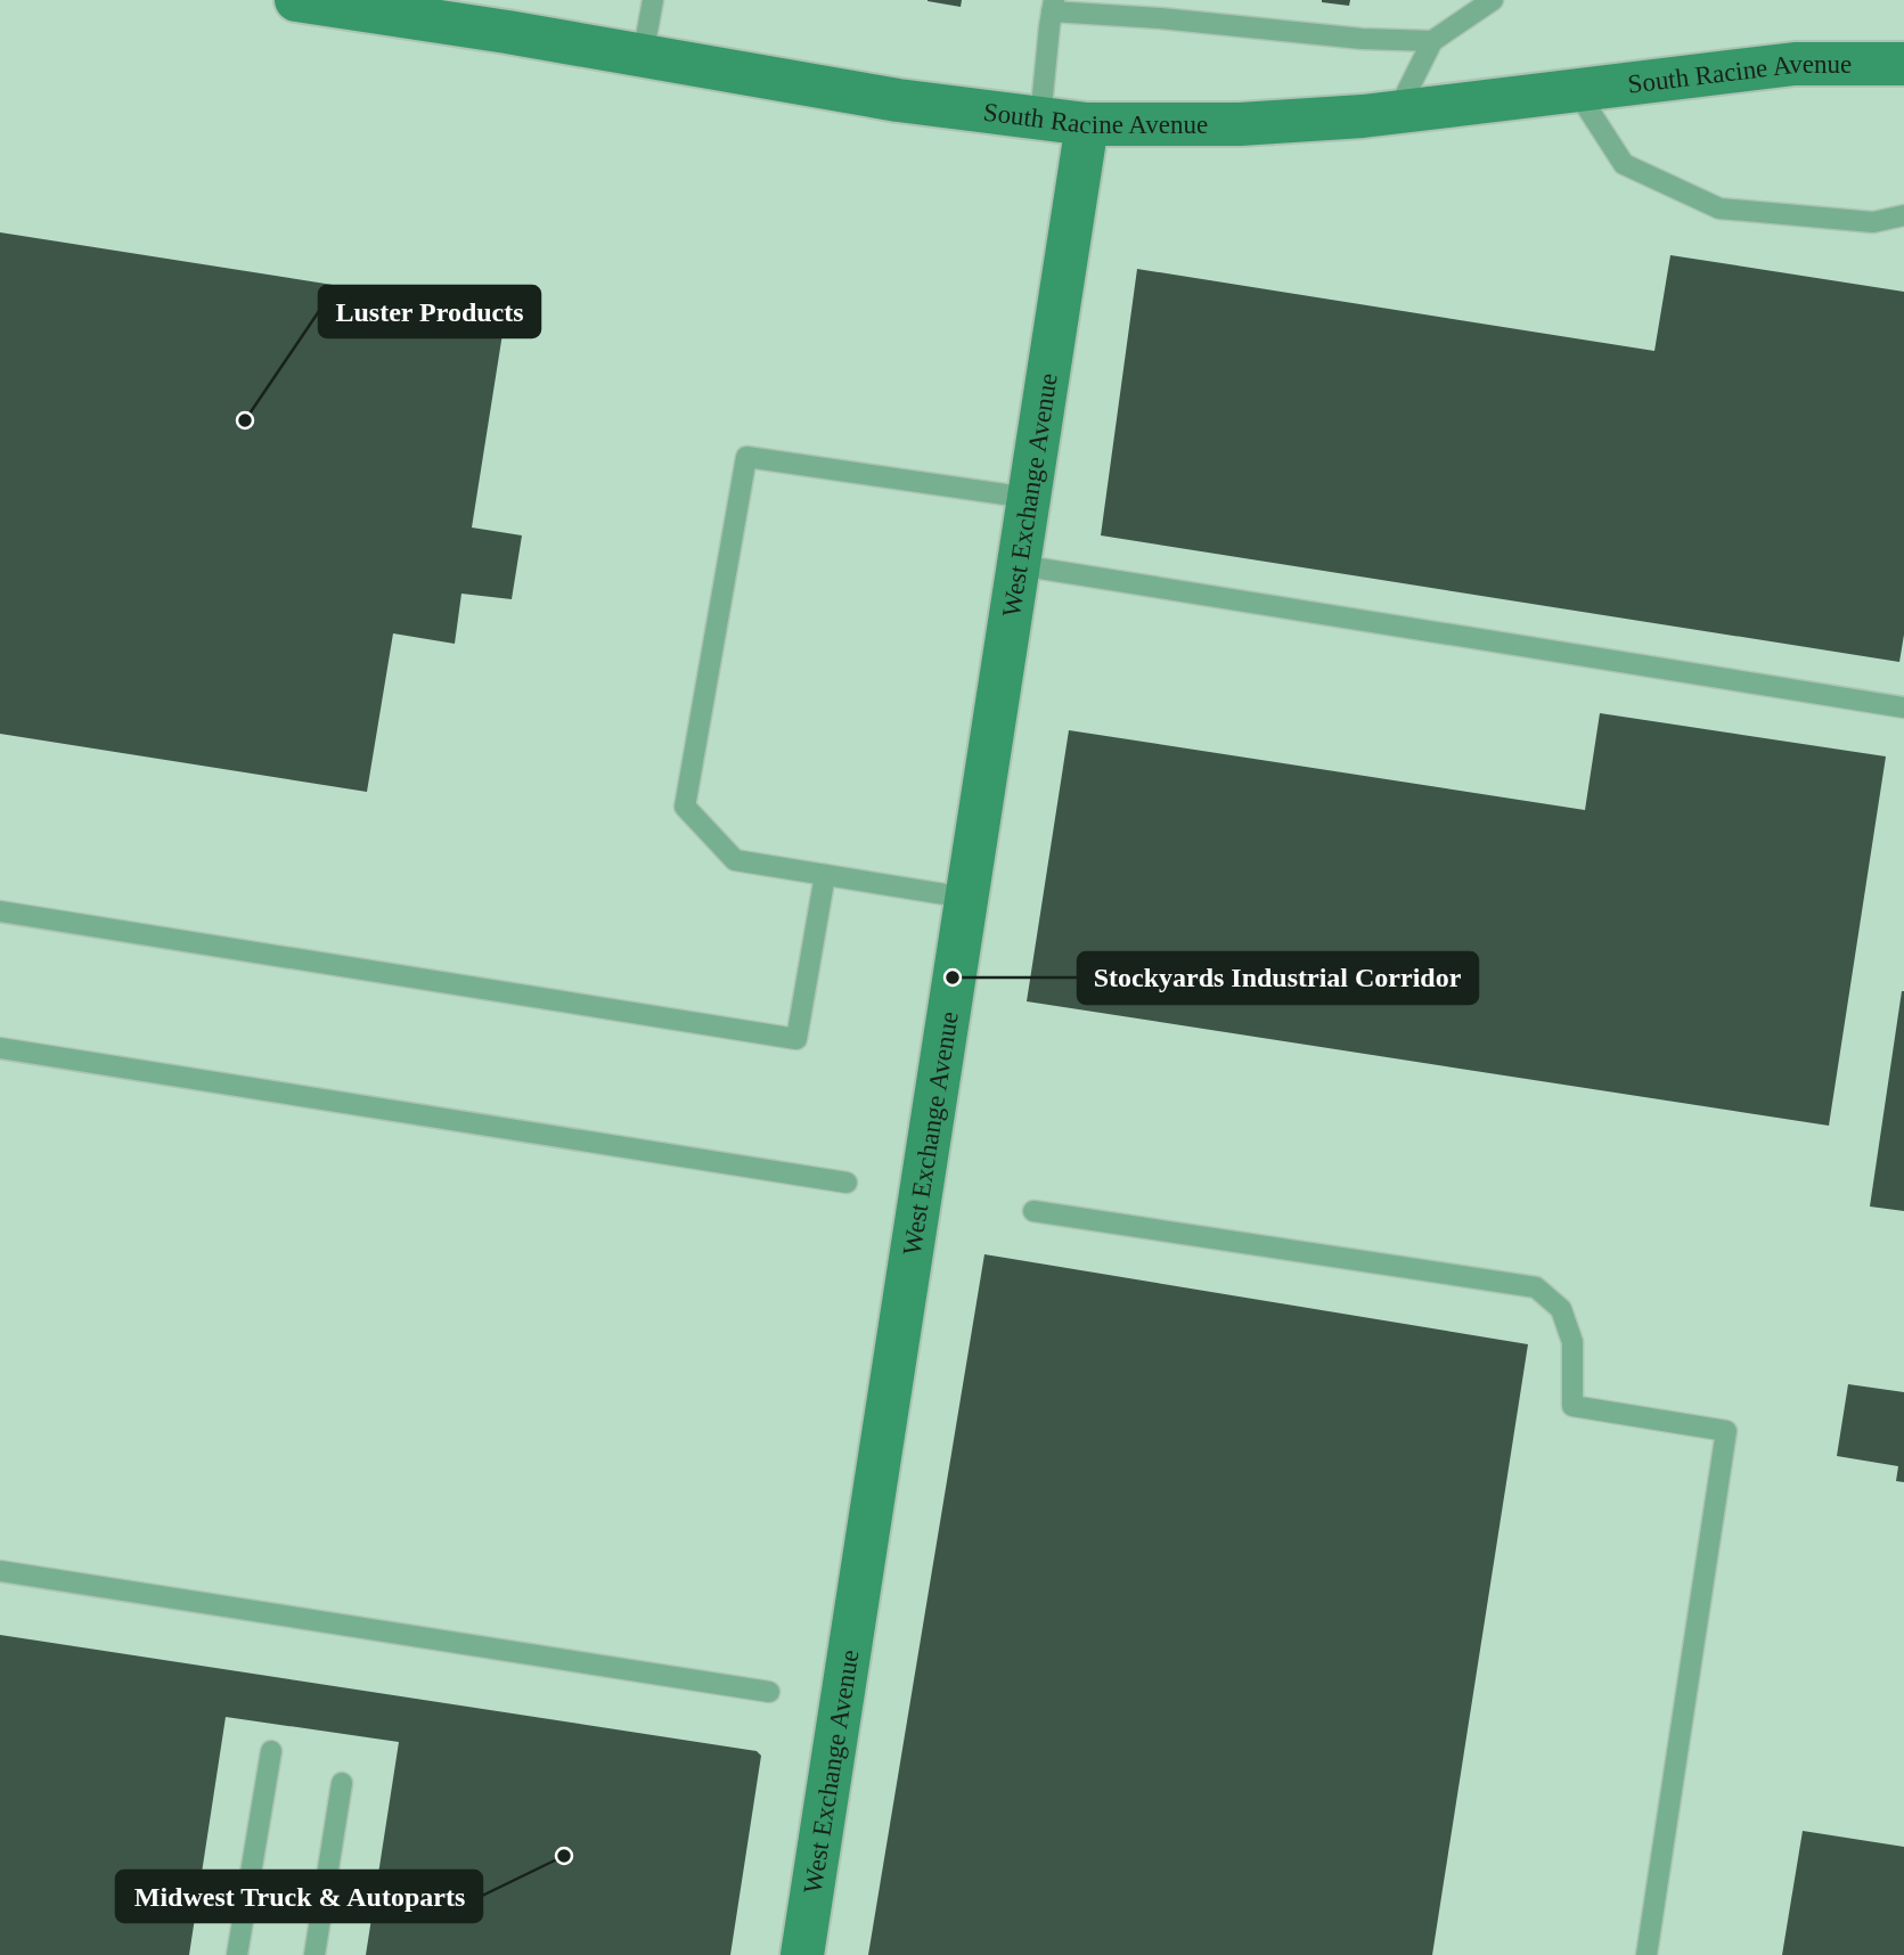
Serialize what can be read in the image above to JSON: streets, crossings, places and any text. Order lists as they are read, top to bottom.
{
  "streets": {
    "street": ["South Racine Avenue", "West Exchange Avenue"]
  },
  "crossings": [
    ["South Racine Avenue", "West Exchange Avenue"]
  ],
  "places": ["Luster Products", "Stockyards Industrial Corridor", "Midwest Truck & Autoparts"]
}
